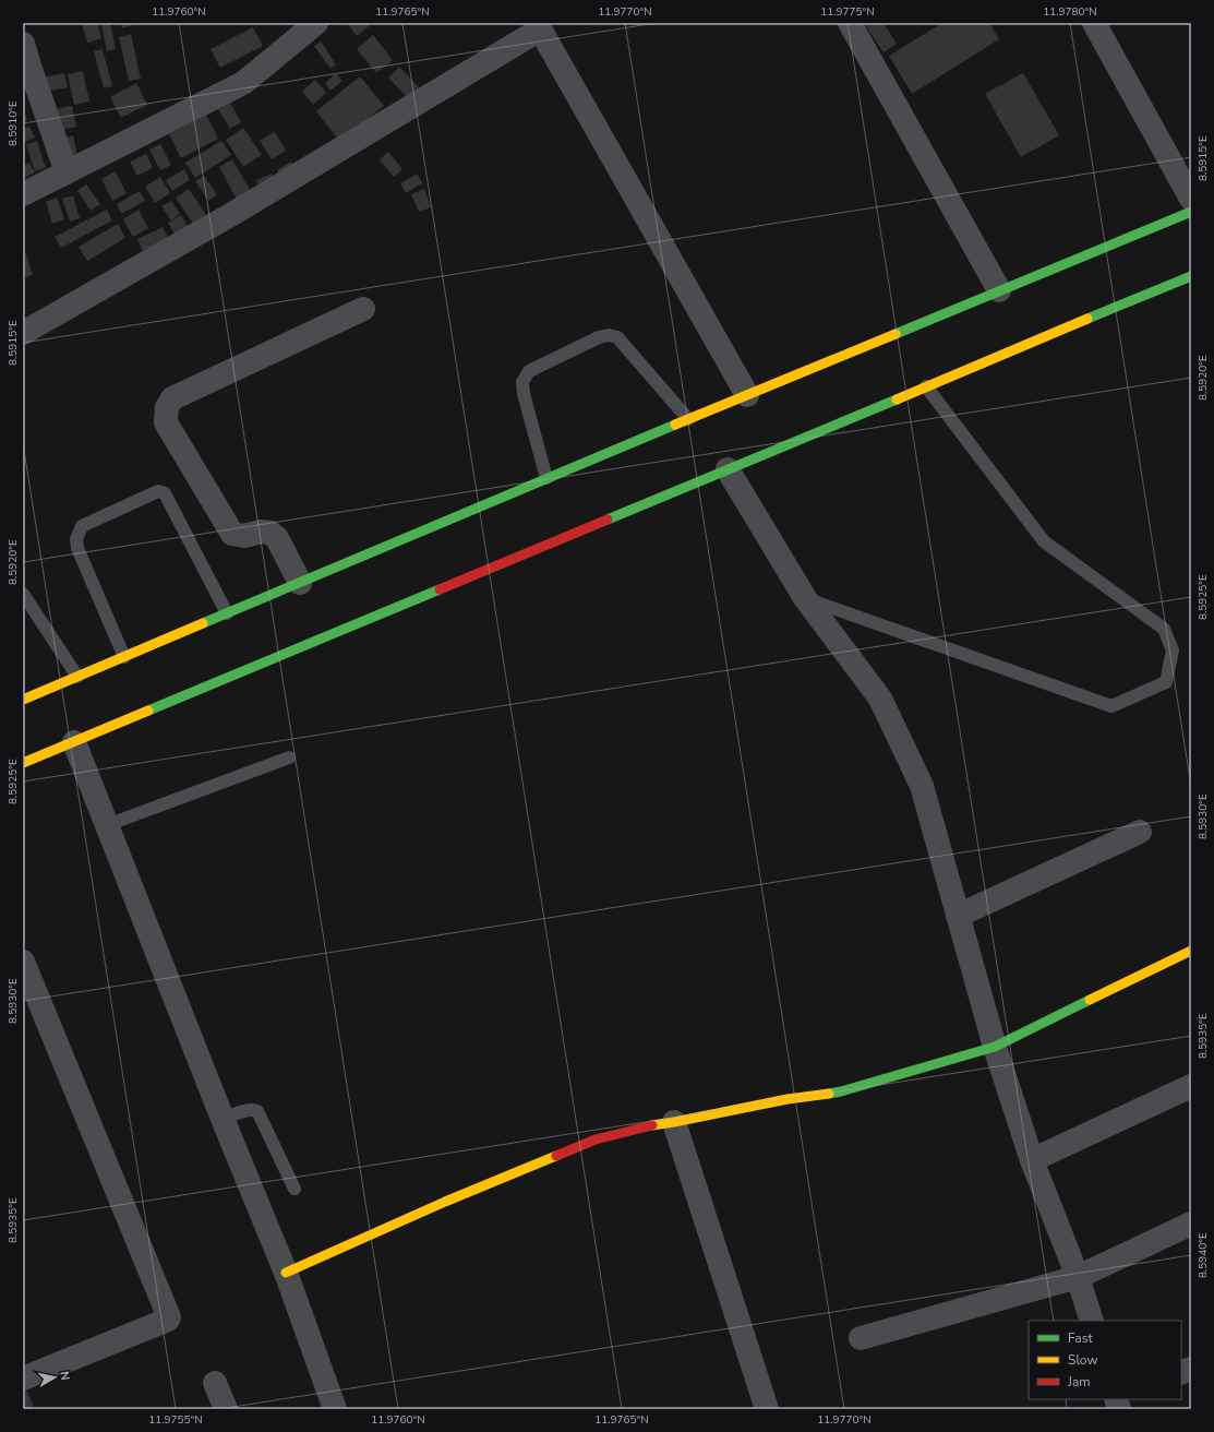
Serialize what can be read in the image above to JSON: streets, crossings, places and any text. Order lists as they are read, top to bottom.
{
  "legend": ["Fast", "Slow", "Jam"],
  "north": "right",
  "coordinates": [
    "11.9760°N",
    "11.9765°N",
    "11.9770°N",
    "11.9775°N",
    "11.9780°N",
    "8.5910°E",
    "8.5915°E",
    "8.5920°E",
    "8.5925°E",
    "8.5930°E",
    "8.5935°E",
    "8.5940°E",
    "11.9755°N"
  ]
}
